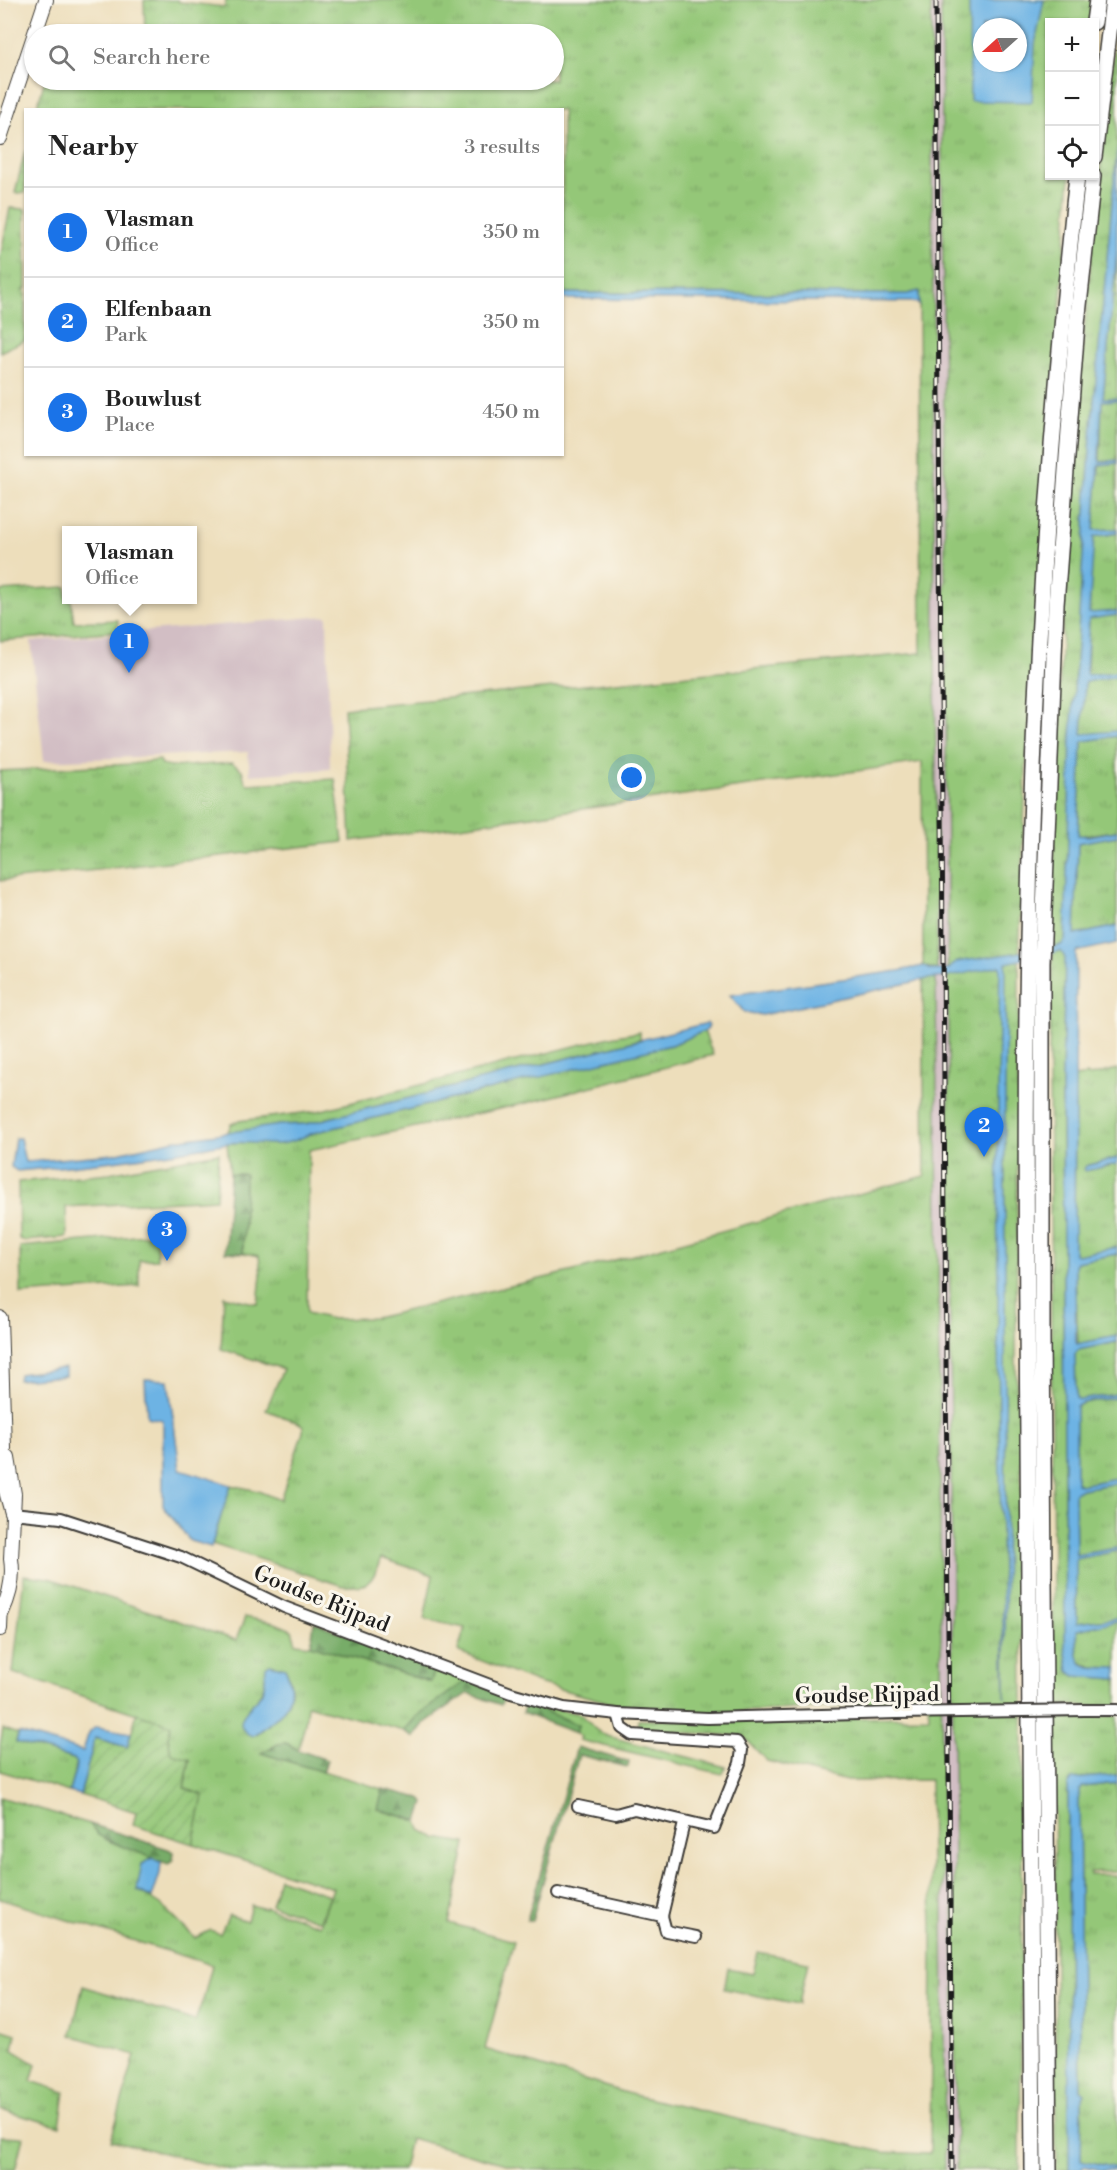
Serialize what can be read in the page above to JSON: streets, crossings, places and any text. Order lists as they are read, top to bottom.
{
  "streets": {
    "street": ["Goudse Rijpad"]
  },
  "north": "left",
  "page": {
    "map_buttons": ["+", "−"],
    "search": "Search here",
    "heading": ["Nearby", "3 results"],
    "list": [
      {
        "mark": "1",
        "name": "Vlasman",
        "note": "Office",
        "value": "350 m"
      },
      {
        "mark": "2",
        "name": "Elfenbaan",
        "note": "Park",
        "value": "350 m"
      },
      {
        "mark": "3",
        "name": "Bouwlust",
        "note": "Place",
        "value": "450 m"
      }
    ],
    "popup": ["Vlasman", "Office"],
    "pins": ["1", "2", "3"]
  }
}
